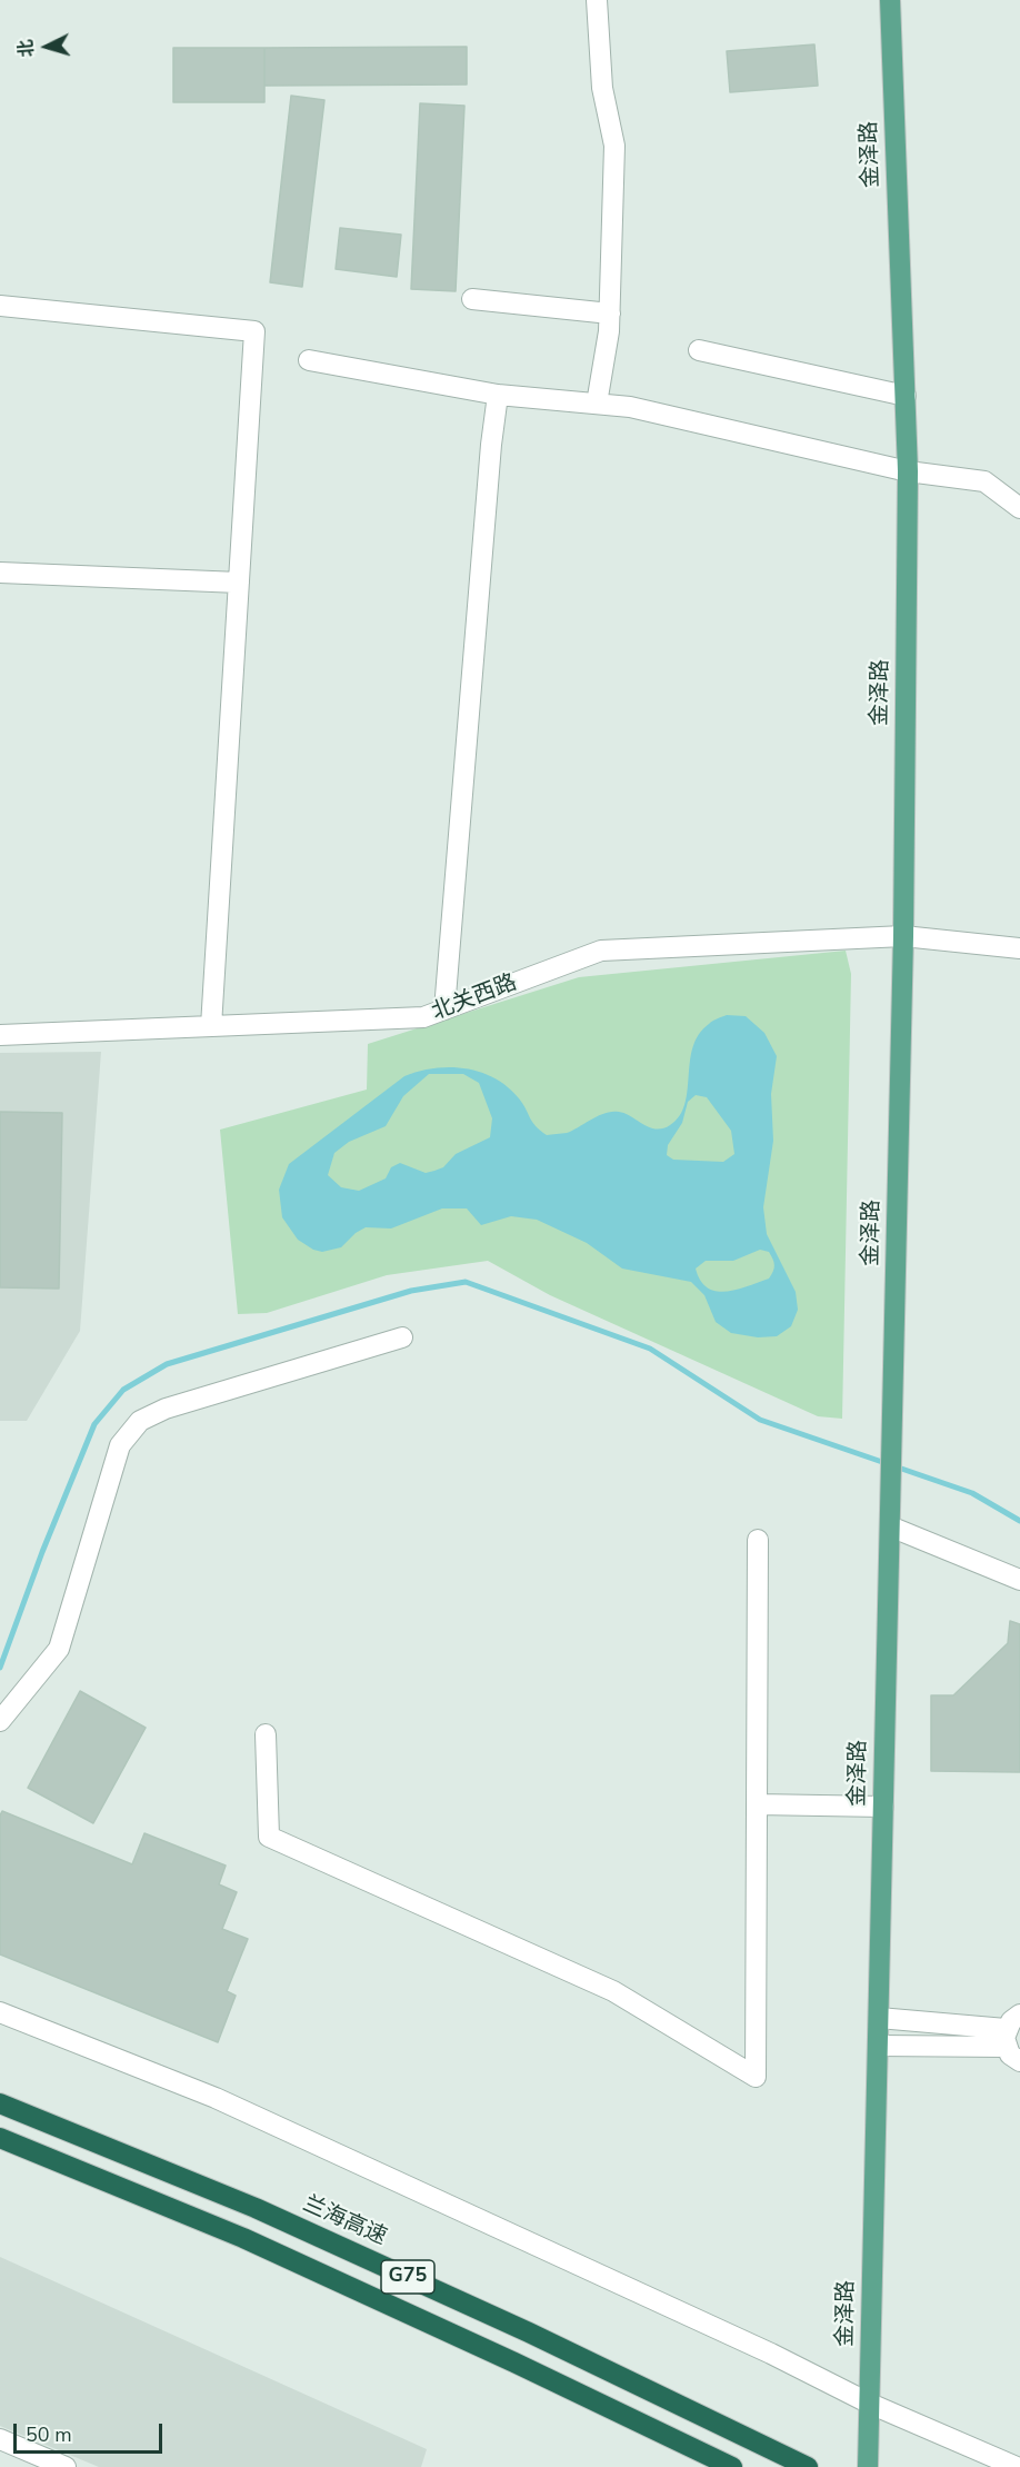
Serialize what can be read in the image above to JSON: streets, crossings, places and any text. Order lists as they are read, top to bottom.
{
  "streets": {
    "highway": ["兰海高速", "G75"],
    "main road": ["金泽路"],
    "street": ["北关西路"]
  },
  "crossings": [
    ["金泽路", "北关西路"]
  ],
  "scale_bar": "50 m",
  "north": "left"
}
